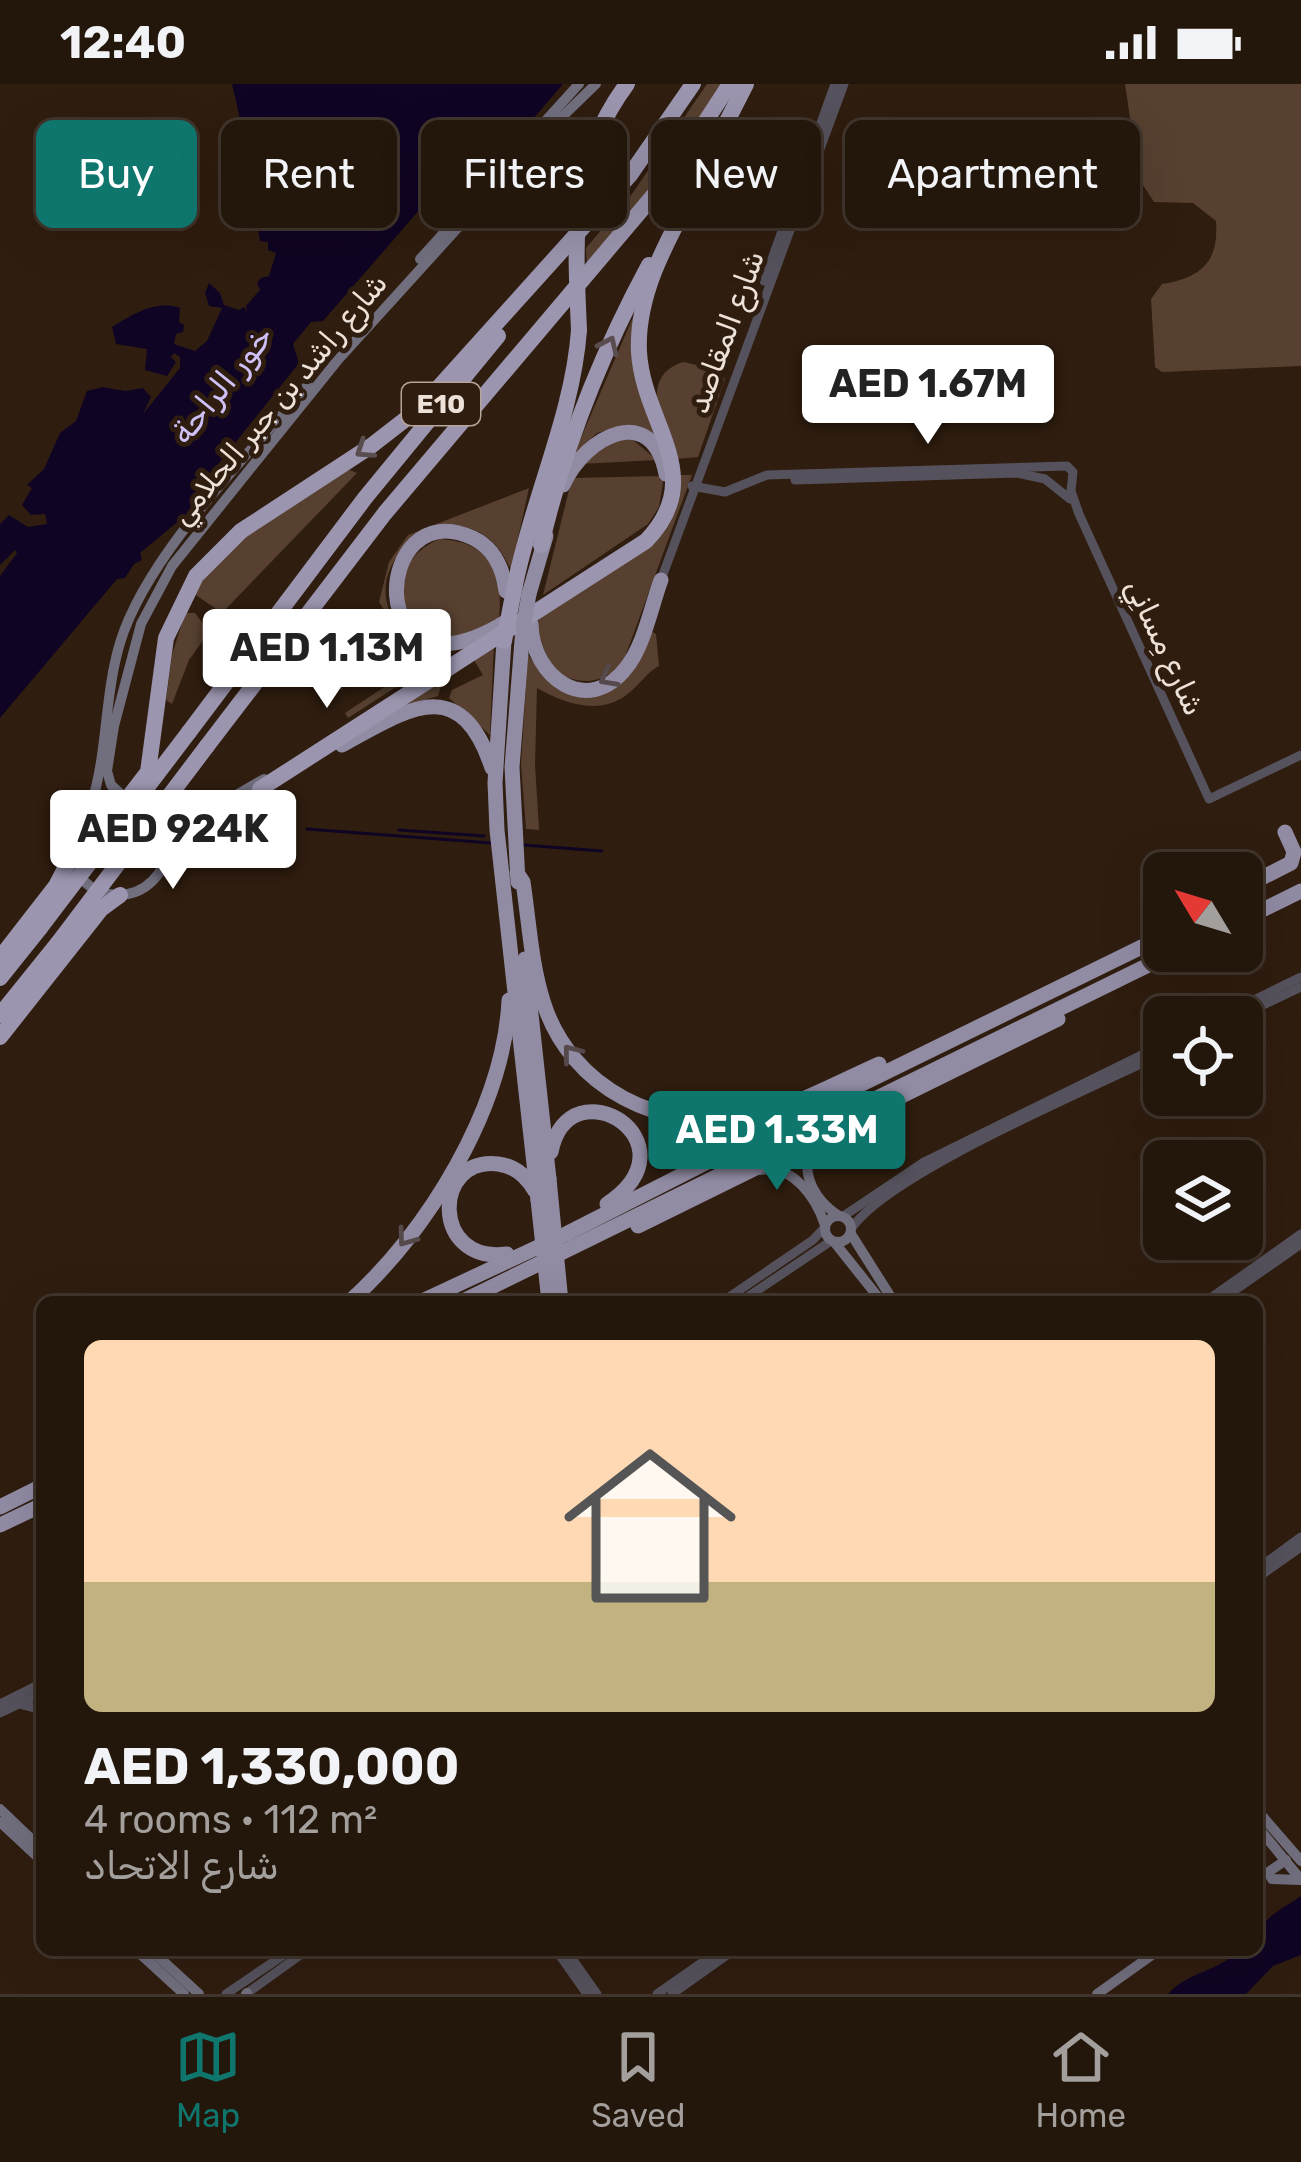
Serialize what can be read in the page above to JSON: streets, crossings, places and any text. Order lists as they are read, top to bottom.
{
  "streets": {
    "highway": ["E10"],
    "main road": ["شارع راشد بن جبر الحلامي"],
    "street": ["شارع المقاصد", "شارع مِسانِي"]
  },
  "crossings": [
    ["شارع المقاصد", "شارع مِسانِي"]
  ],
  "water": ["خور الراحة"],
  "north": "top left",
  "page": {
    "status": "12:40",
    "chip": [
      "Buy",
      "Rent",
      "Filters",
      "New",
      "Apartment"
    ],
    "price": [
      "AED 1.67M",
      "AED 1.13M",
      "AED 924K",
      "AED 1.33M"
    ],
    "list": [
      {
        "name": "AED 1,330,000",
        "note": "4 rooms · 112 m² · شارع الاتحاد"
      }
    ],
    "tabs": ["Map", "Saved", "Home"]
  }
}
